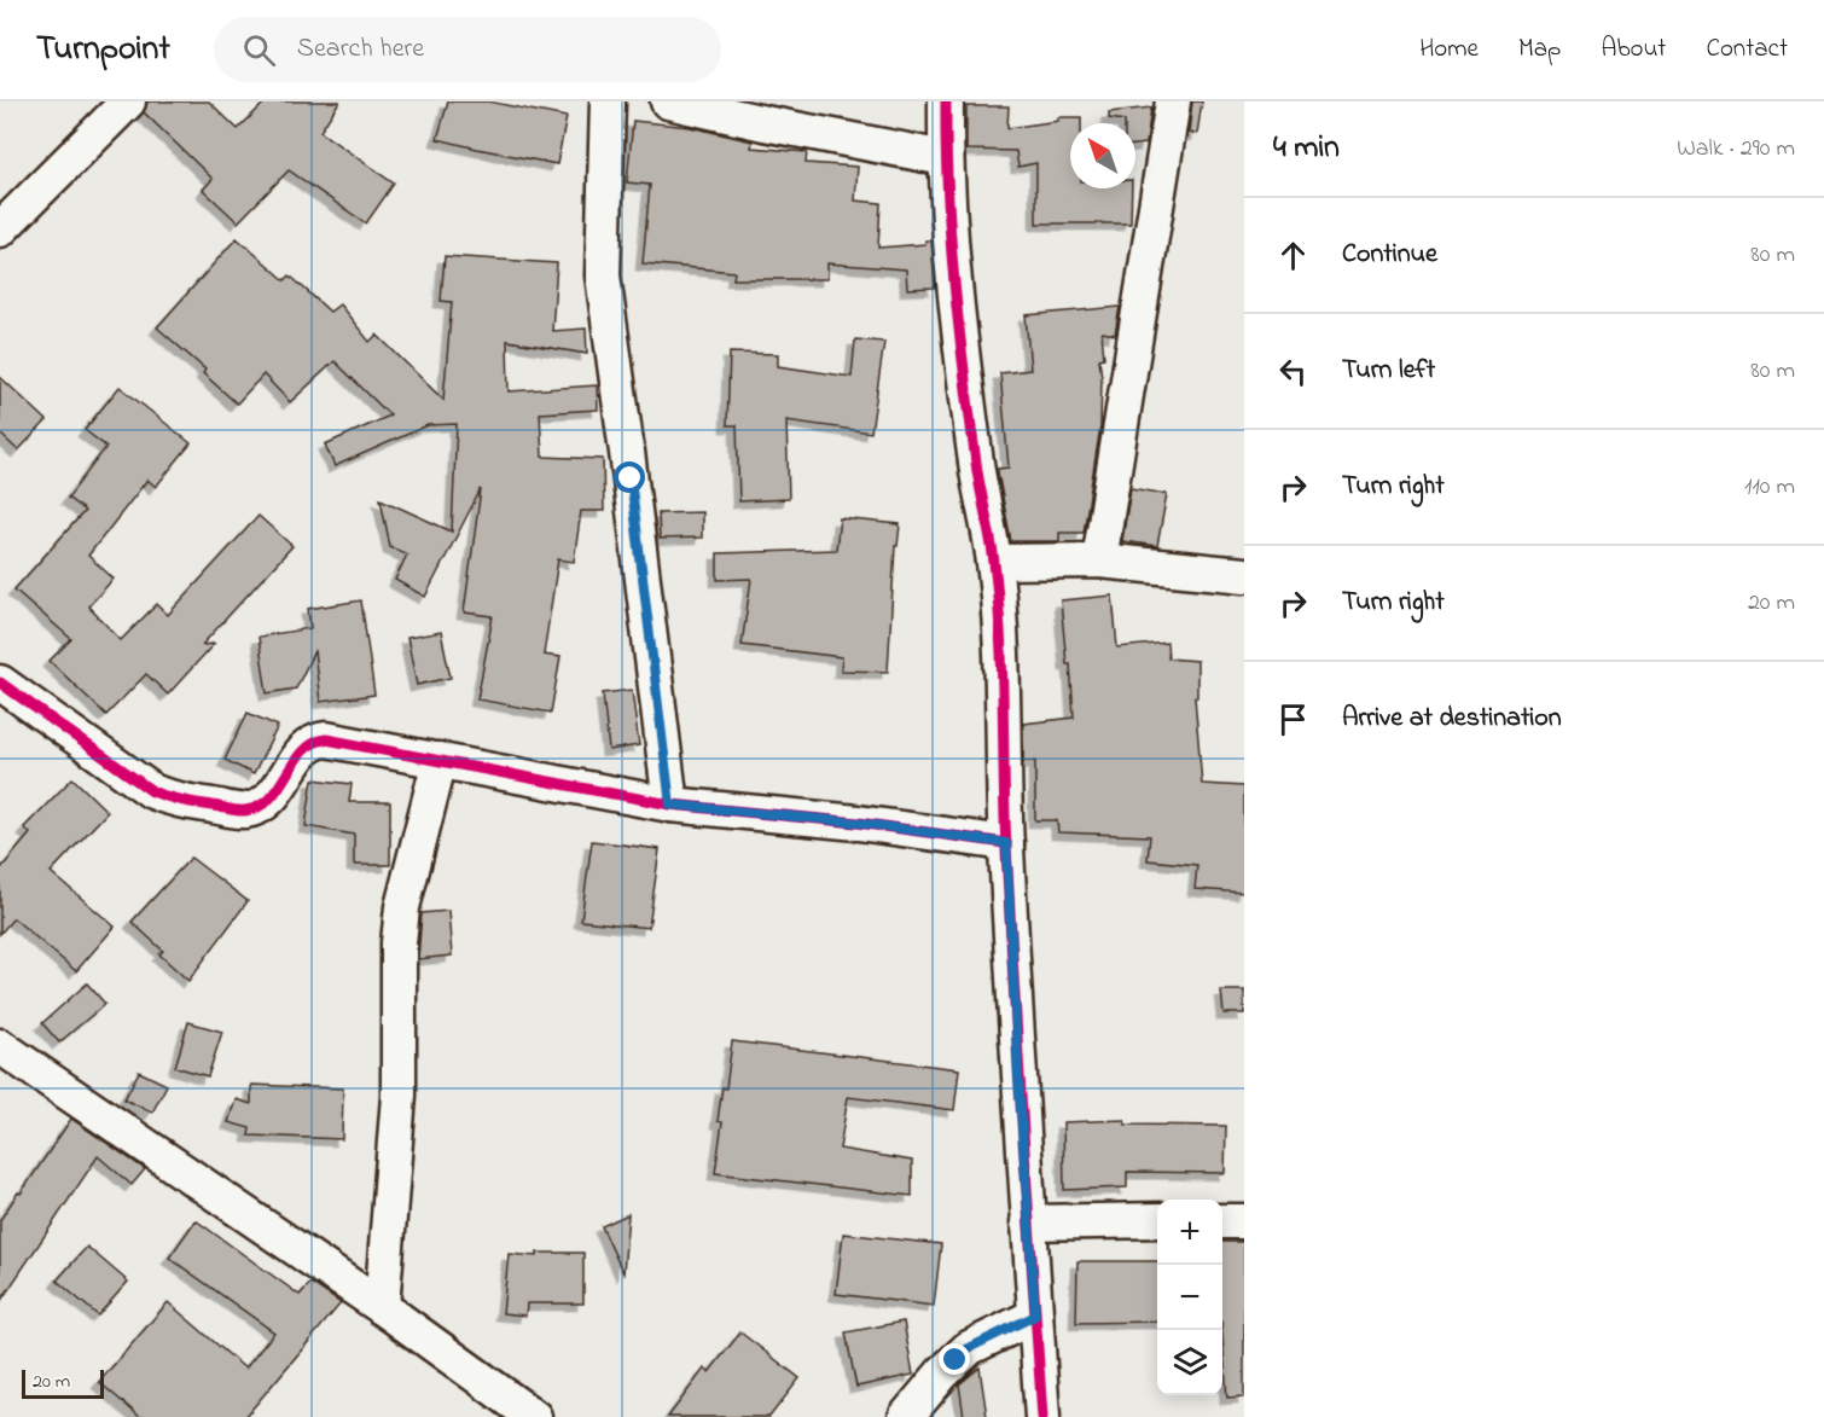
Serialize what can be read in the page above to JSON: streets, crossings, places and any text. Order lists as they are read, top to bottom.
{
  "scale_bar": "20 m",
  "north": "top left",
  "page": {
    "header": "Turnpoint",
    "search": "Search here",
    "nav": [
      "Home",
      "Map",
      "About",
      "Contact"
    ],
    "heading": ["4 min", "Walk · 290 m"],
    "list": [
      ["Continue", "80 m"],
      ["Turn left", "80 m"],
      ["Turn right", "110 m"],
      ["Turn right", "20 m"],
      "Arrive at destination"
    ],
    "map_buttons": ["+", "−"],
    "scale": "20 m"
  }
}
